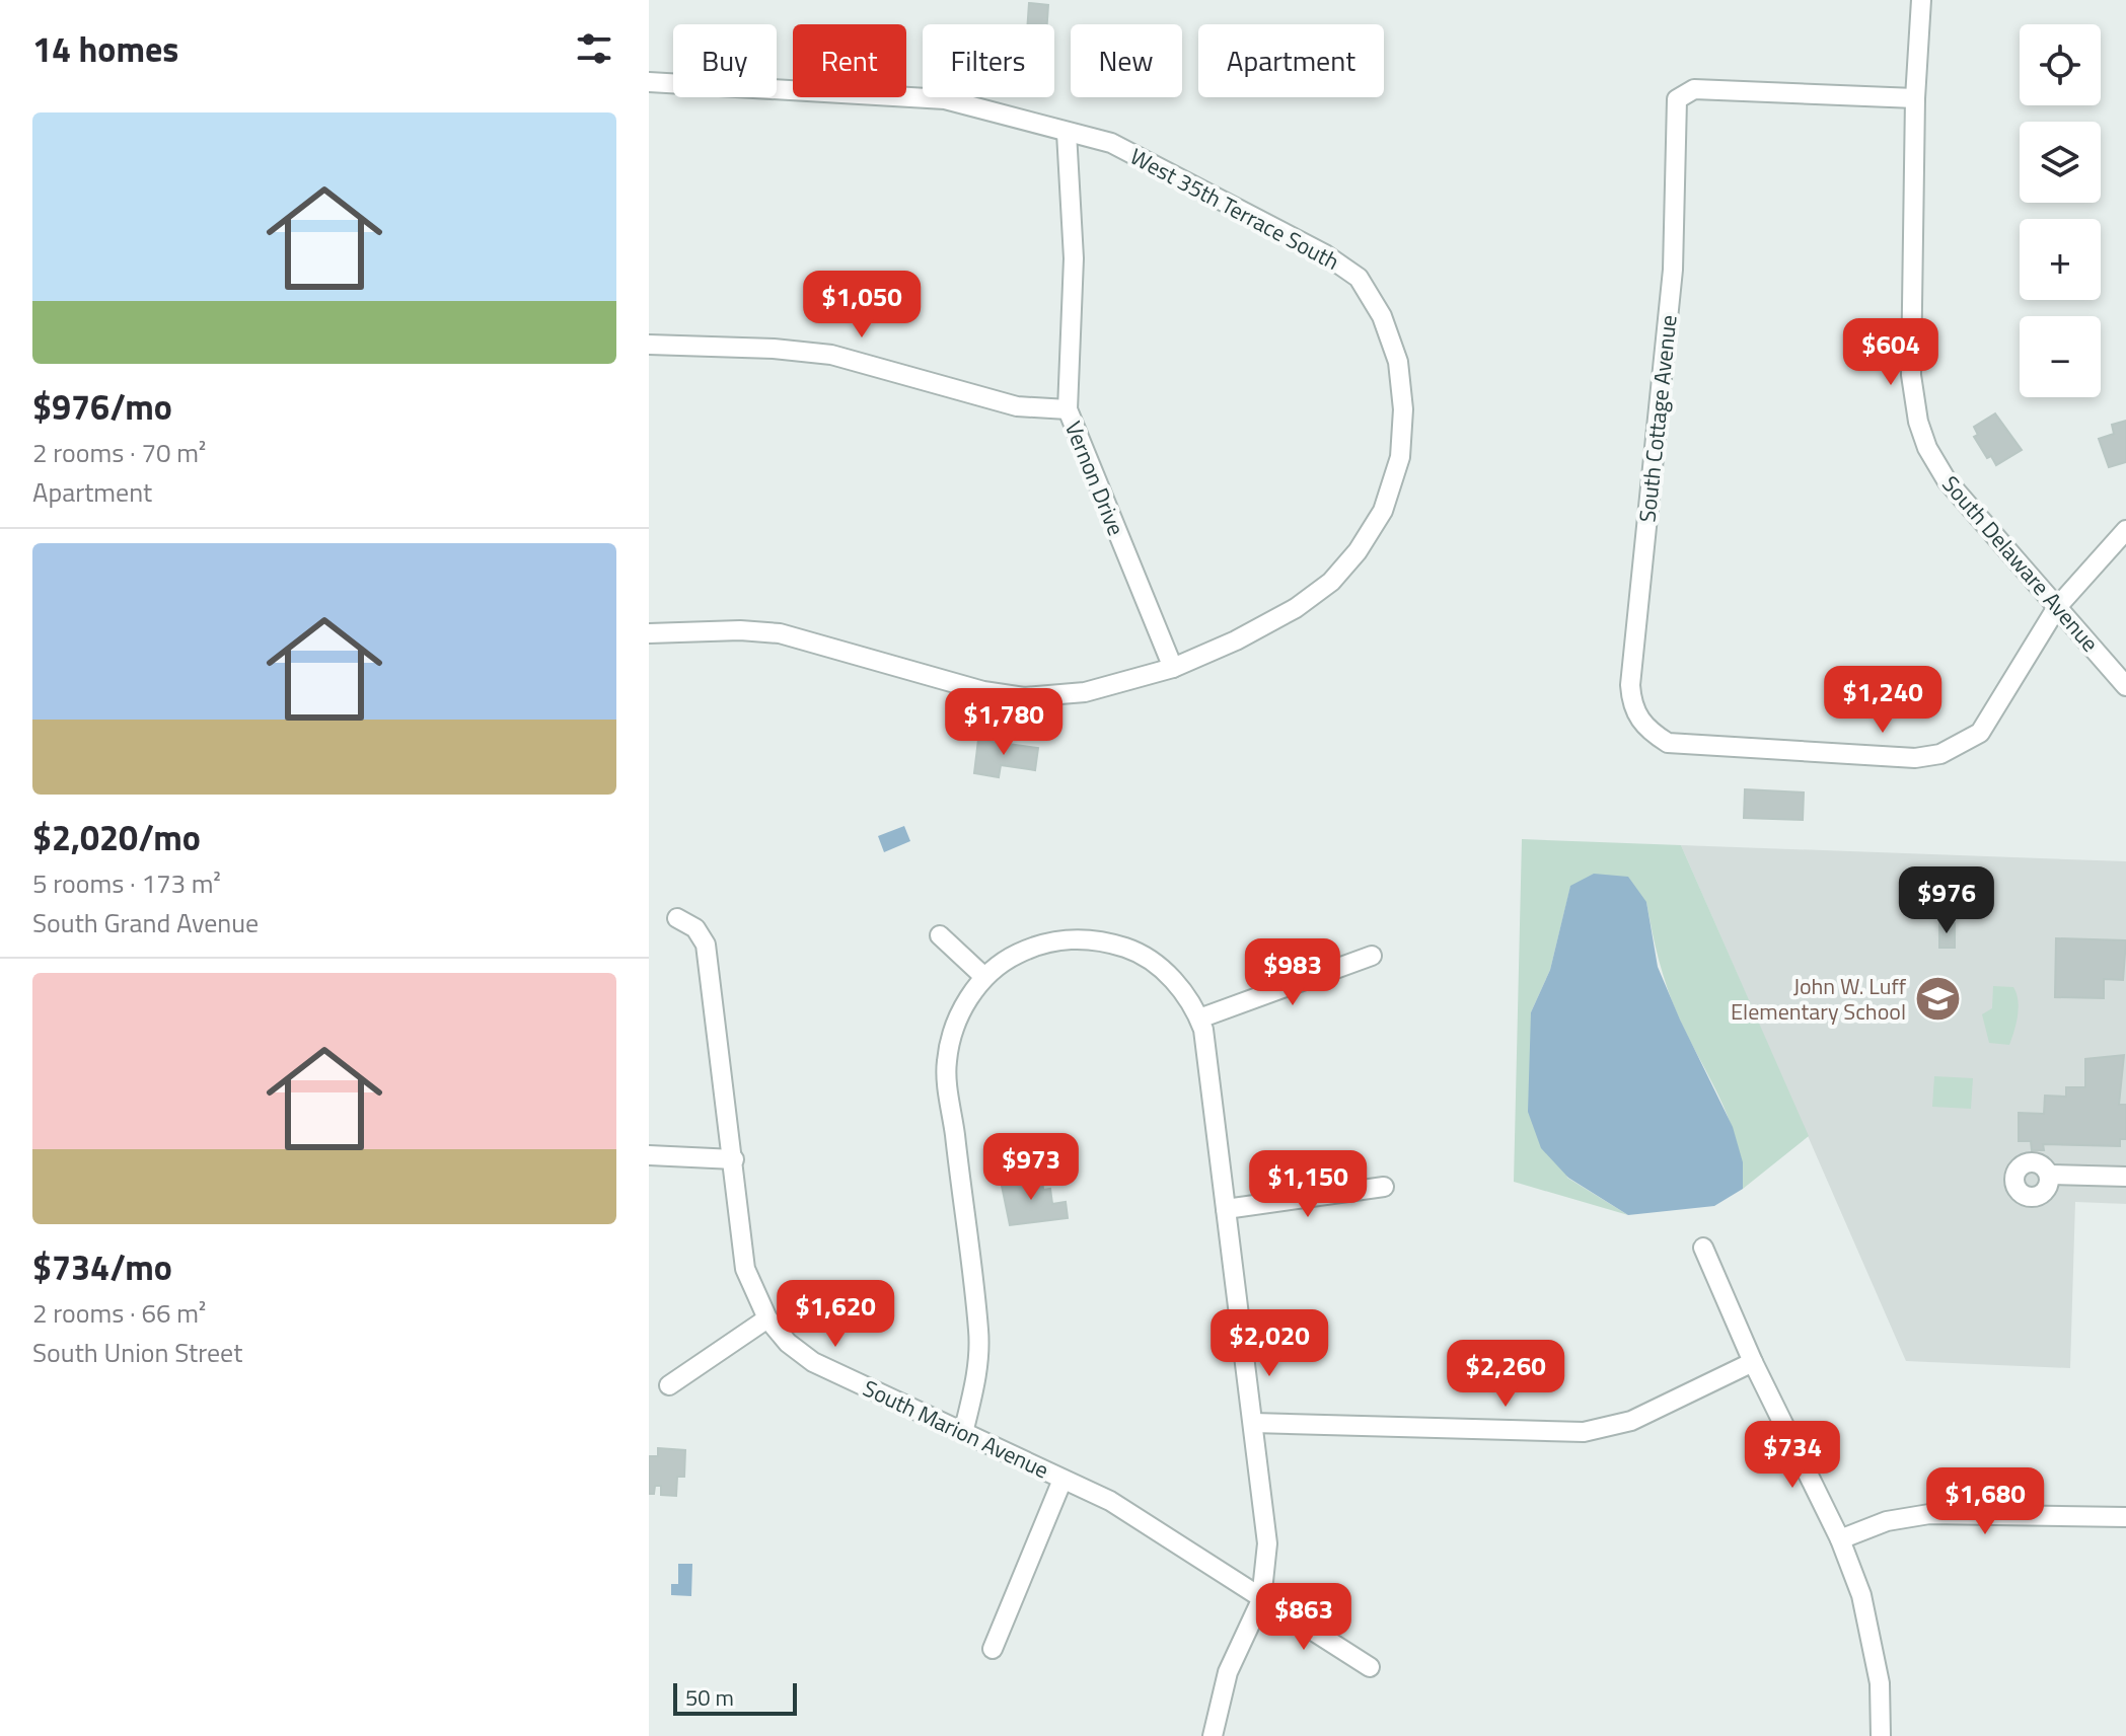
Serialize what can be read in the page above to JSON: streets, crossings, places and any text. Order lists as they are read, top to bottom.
{
  "streets": {
    "street": [
      "West 35th Terrace South",
      "South Cottage Avenue",
      "Vernon Drive",
      "South Delaware Avenue",
      "South Marion Avenue"
    ]
  },
  "crossings": [
    ["West 35th Terrace South", "Vernon Drive"],
    ["South Cottage Avenue", "South Delaware Avenue"]
  ],
  "places": {
    "school or university": ["John W. Luff Elementary School"]
  },
  "scale_bar": "50 m",
  "page": {
    "heading": "14 homes",
    "map_buttons": ["+", "−"],
    "chip": [
      "Buy",
      "Rent",
      "Filters",
      "New",
      "Apartment"
    ],
    "list": [
      {
        "name": "$976/mo",
        "note": "2 rooms · 70 m² · Apartment"
      },
      {
        "name": "$2,020/mo",
        "note": "5 rooms · 173 m² · South Grand Avenue"
      },
      {
        "name": "$734/mo",
        "note": "2 rooms · 66 m² · South Union Street"
      }
    ],
    "price": [
      "$1,050",
      "$604",
      "$1,240",
      "$1,780",
      "$976",
      "$983",
      "$973",
      "$1,150",
      "$1,620",
      "$2,020",
      "$2,260",
      "$734",
      "$1,680",
      "$863"
    ],
    "scale": "50 m"
  }
}
